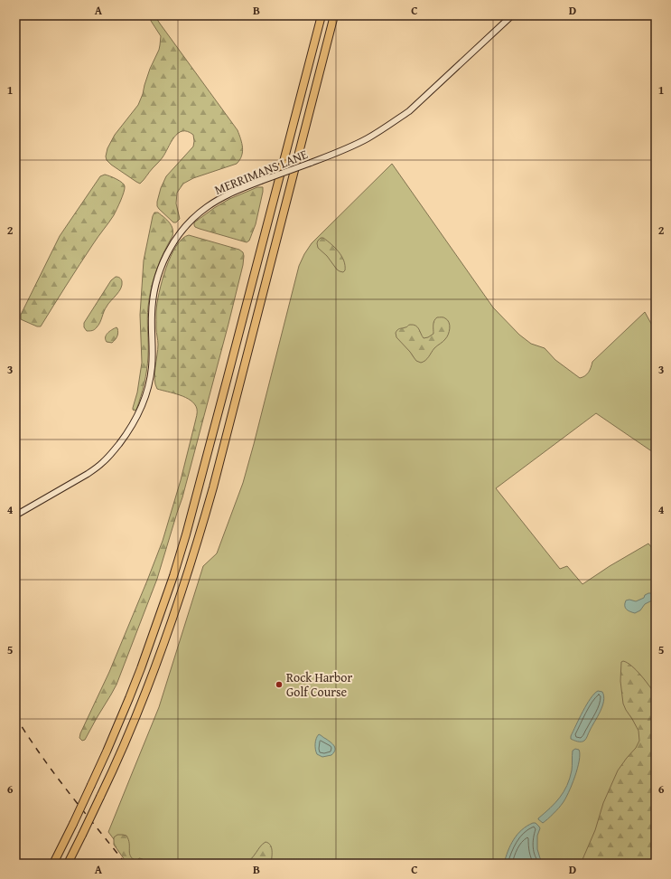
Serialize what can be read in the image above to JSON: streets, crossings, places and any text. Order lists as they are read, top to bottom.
{
  "streets": {
    "main road": ["MERRIMANS LANE"]
  },
  "places": ["Rock Harbor Golf Course"],
  "grid": {
    "columns": [
      "A",
      "B",
      "C",
      "D"
    ],
    "rows": [
      "1",
      "2",
      "3",
      "4",
      "5",
      "6"
    ]
  }
}
